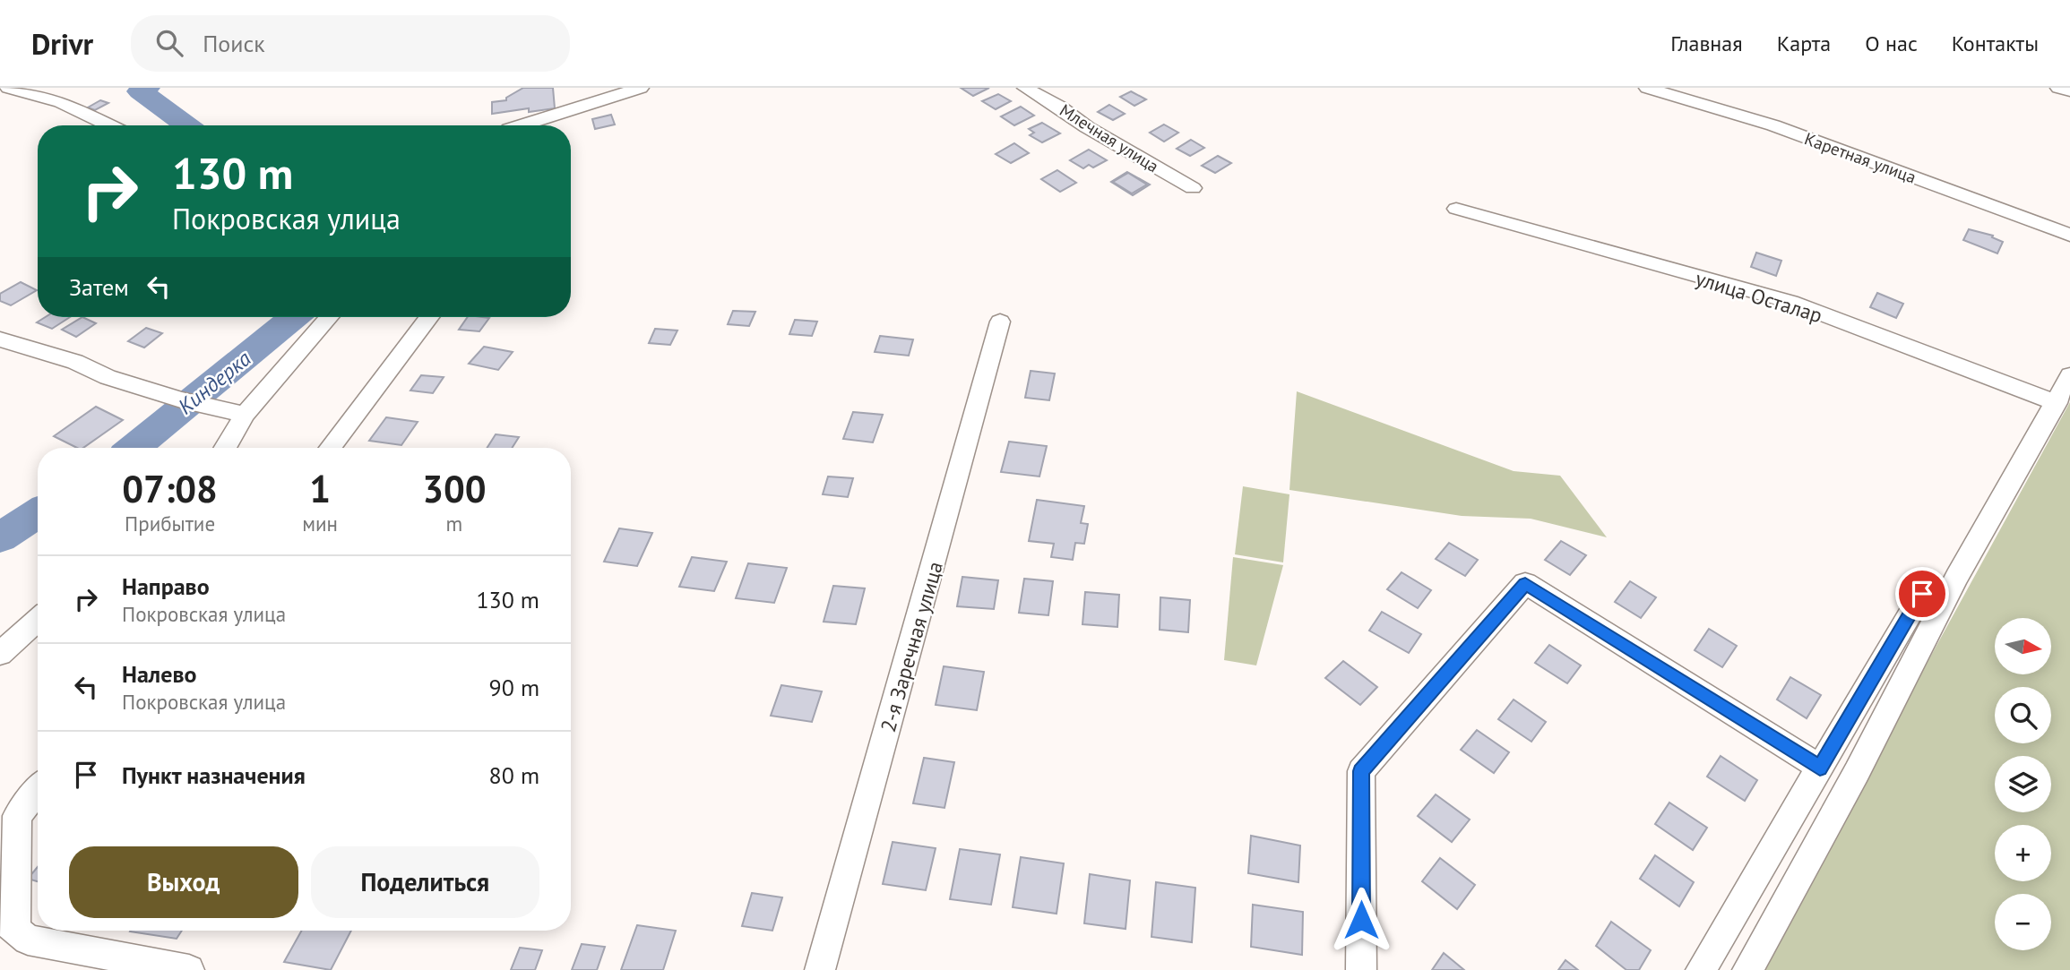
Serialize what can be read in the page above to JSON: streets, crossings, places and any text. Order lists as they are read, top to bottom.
{
  "streets": {
    "street": [
      "Млечная улица",
      "Каретная улица",
      "улица Осталар",
      "2-я Заречная улица"
    ]
  },
  "water": ["Киндерка"],
  "north": "right",
  "page": {
    "header": "Drivr",
    "search": "Поиск",
    "nav": [
      "Главная",
      "Карта",
      "О нас",
      "Контакты"
    ],
    "turn": ["130 m", "Покровская улица"],
    "then": "Затем",
    "eta": [
      "07:08",
      "Прибытие",
      "1",
      "мин",
      "300",
      "m"
    ],
    "list": [
      {
        "name": "Направо",
        "note": "Покровская улица",
        "value": "130 m"
      },
      {
        "name": "Налево",
        "note": "Покровская улица",
        "value": "90 m"
      },
      {
        "name": "Пункт назначения",
        "value": "80 m"
      }
    ],
    "map_buttons": ["+", "−"],
    "buttons": ["Выход", "Поделиться"]
  }
}
